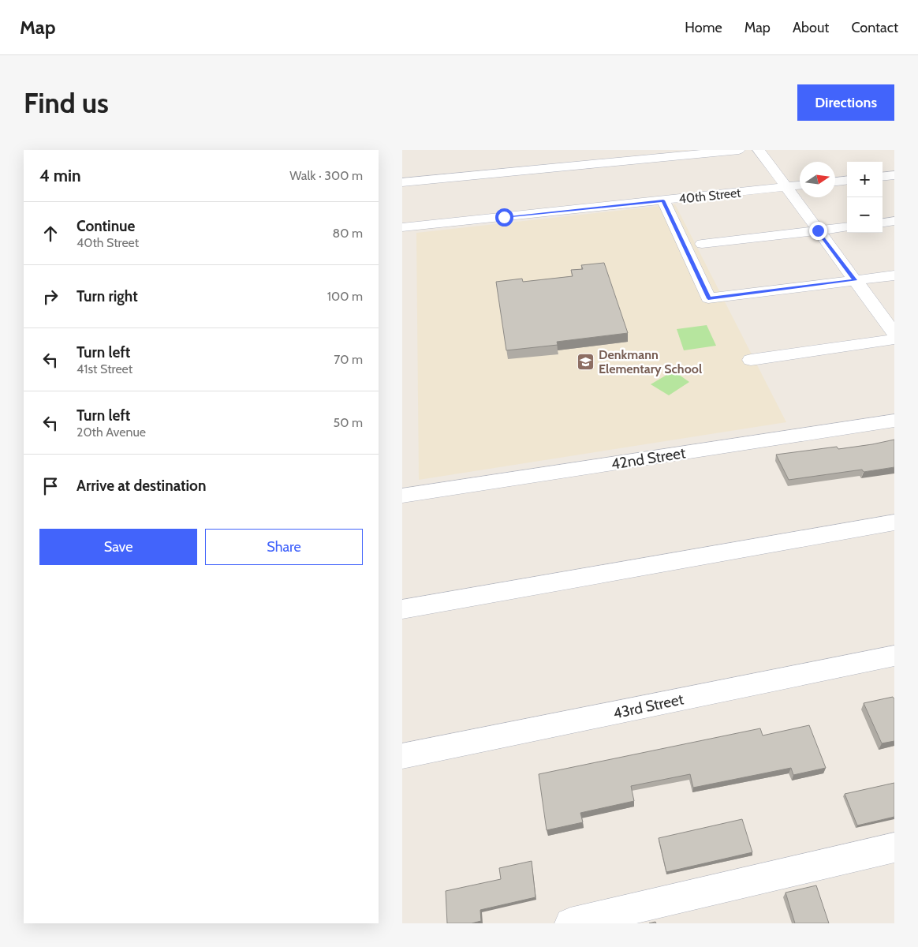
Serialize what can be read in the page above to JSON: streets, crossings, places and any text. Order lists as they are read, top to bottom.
{
  "streets": {
    "street": ["40th Street", "42nd Street", "43rd Street"]
  },
  "places": {
    "school or university": ["Denkmann Elementary School"]
  },
  "north": "right",
  "page": {
    "header": "Map",
    "nav": [
      "Home",
      "Map",
      "About",
      "Contact"
    ],
    "buttons": [
      "Directions",
      ["Save", "Share"]
    ],
    "title": "Find us",
    "heading": ["4 min", "Walk · 300 m"],
    "map_buttons": ["+", "−"],
    "list": [
      ["Continue", "40th Street", "80 m"],
      ["Turn right", "100 m"],
      ["Turn left", "41st Street", "70 m"],
      ["Turn left", "20th Avenue", "50 m"],
      "Arrive at destination"
    ]
  }
}
